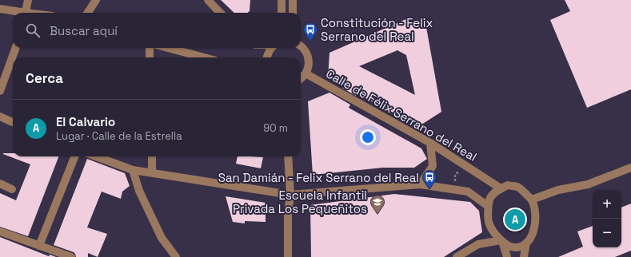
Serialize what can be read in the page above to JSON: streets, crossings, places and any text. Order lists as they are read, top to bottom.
{
  "streets": {
    "street": ["Calle de Félix Serrano del Real"]
  },
  "places": {
    "bus stop": ["Constitución - Felix Serrano del Real", "San Damián - Felix Serrano del Real"],
    "school or university": ["Escuela Infantil Privada Los Pequeñitos"]
  },
  "page": {
    "search": "Buscar aquí",
    "heading": "Cerca",
    "list": [
      {
        "mark": "A",
        "name": "El Calvario",
        "note": "Lugar · Calle de la Estrella",
        "value": "90 m"
      }
    ],
    "map_buttons": ["+", "−"],
    "pins": "A"
  }
}
